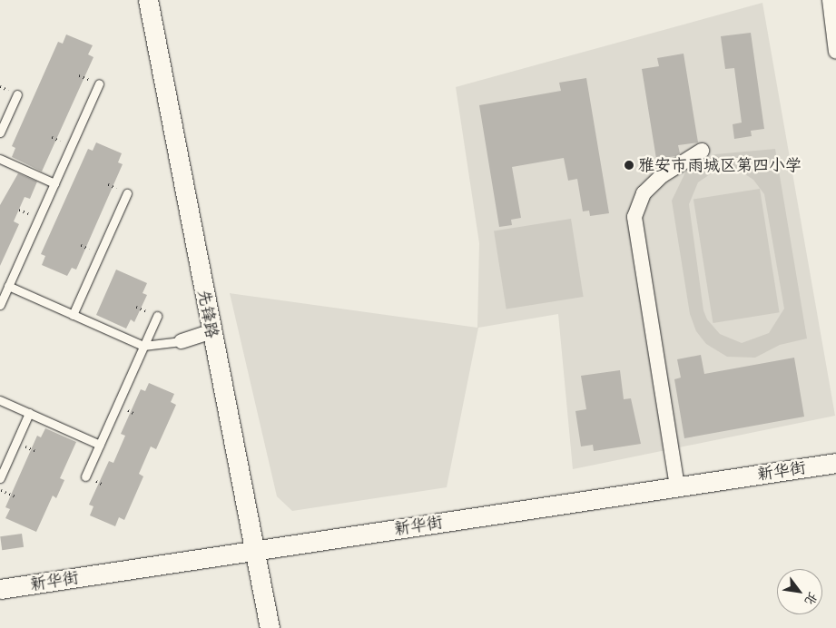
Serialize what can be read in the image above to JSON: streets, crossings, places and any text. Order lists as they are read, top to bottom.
{
  "streets": {
    "street": ["先锋路", "新华街"]
  },
  "crossings": [
    ["先锋路", "新华街"]
  ],
  "places": ["雅安市雨城区第四小学"],
  "north": "bottom right"
}
